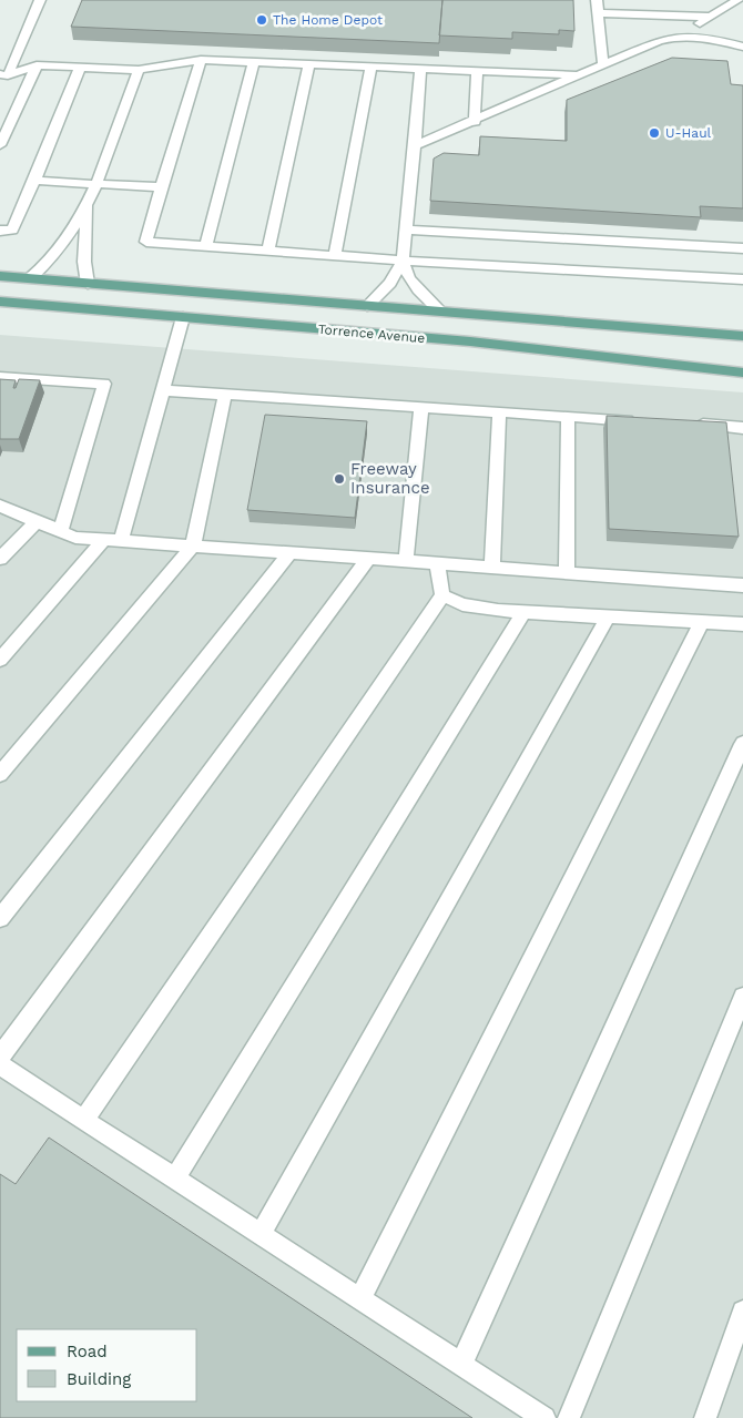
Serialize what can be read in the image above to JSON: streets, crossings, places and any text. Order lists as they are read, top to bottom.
{
  "streets": {
    "main road": ["Torrence Avenue"]
  },
  "places": ["The Home Depot", "U-Haul", "Freeway Insurance"],
  "legend": ["Road", "Building"]
}
